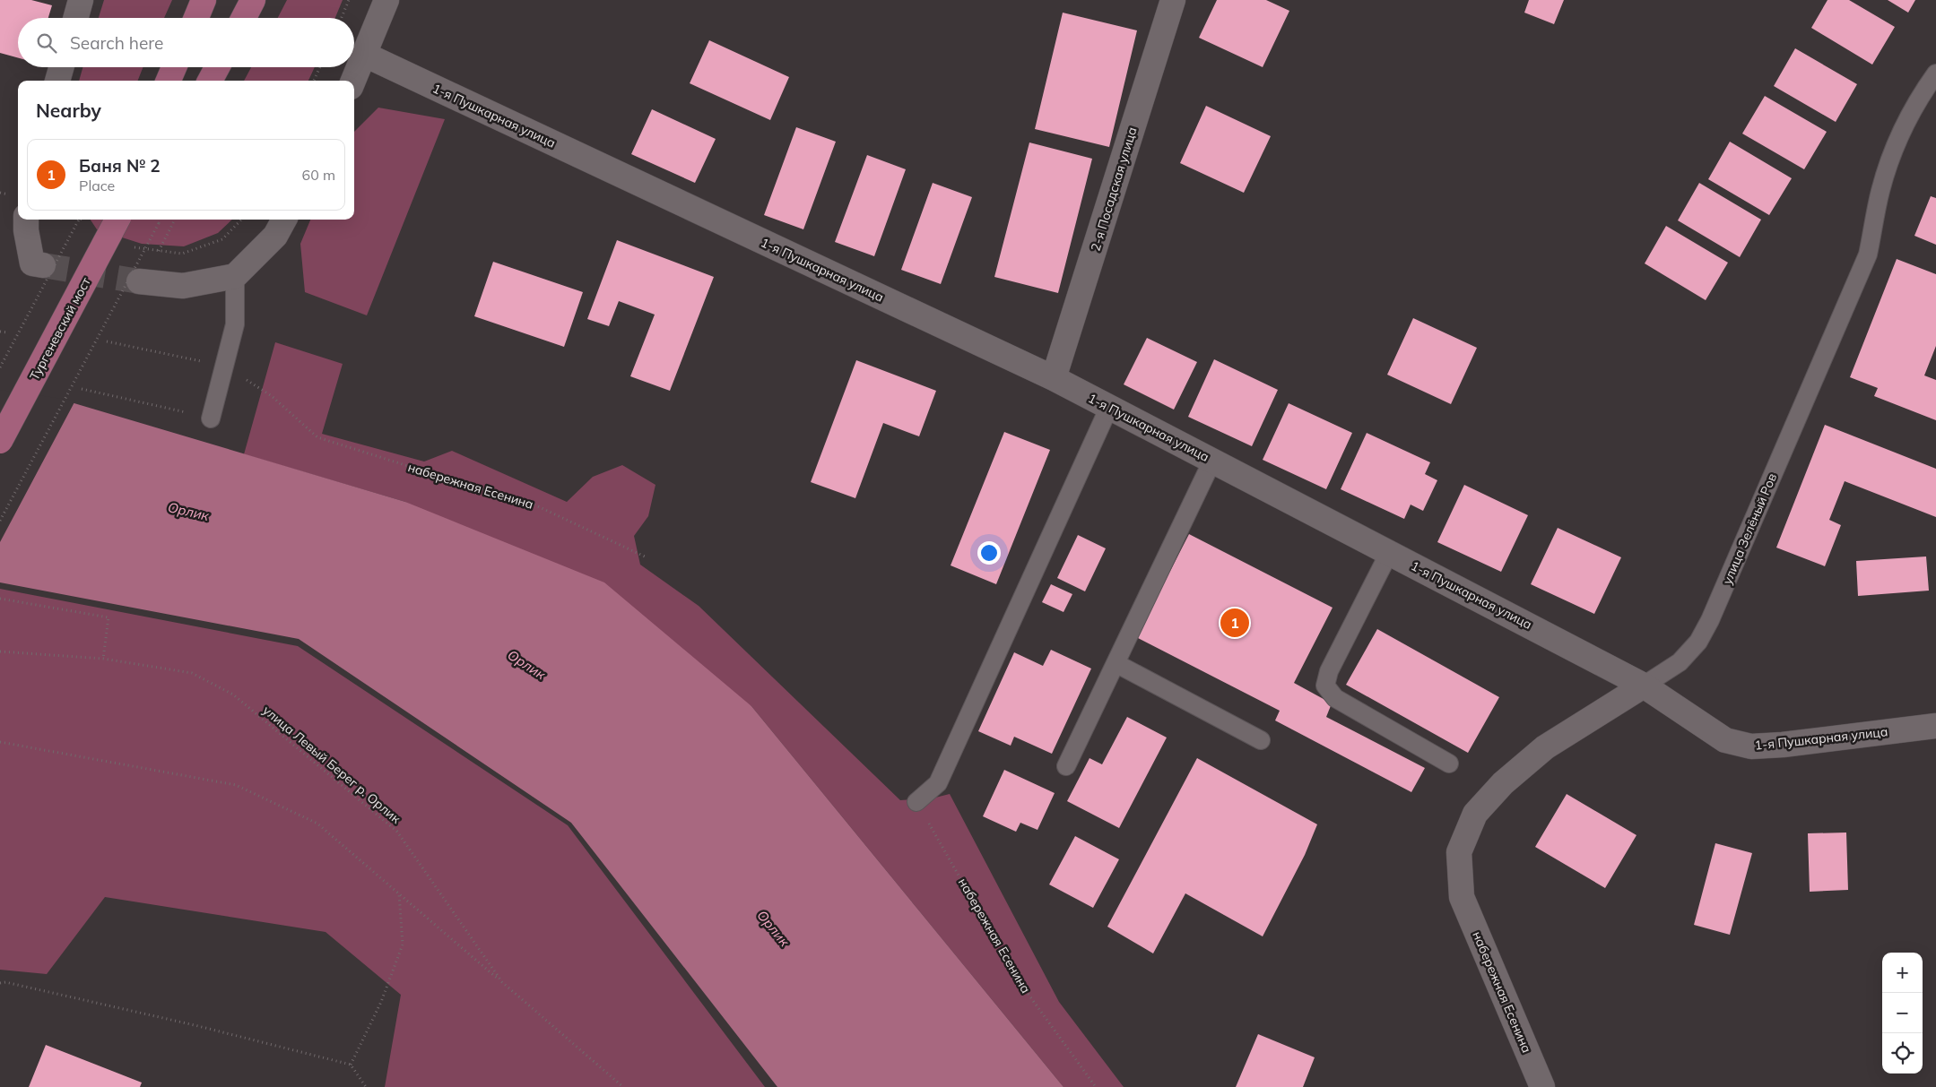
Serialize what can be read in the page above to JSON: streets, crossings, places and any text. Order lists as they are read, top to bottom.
{
  "streets": {
    "main road": ["Тургеневский мост"],
    "street": [
      "1-я Пушкарная улица",
      "2-я Посадская улица",
      "набережная Есенина",
      "улица Зелёный Ров"
    ],
    "path": ["улица Левый Берег р. Орлик"]
  },
  "crossings": [
    ["1-я Пушкарная улица", "2-я Посадская улица"],
    ["1-я Пушкарная улица", "улица Зелёный Ров"],
    ["набережная Есенина", "улица Зелёный Ров"]
  ],
  "water": ["Орлик"],
  "page": {
    "search": "Search here",
    "heading": "Nearby",
    "list": [
      {
        "mark": "1",
        "name": "Баня № 2",
        "note": "Place",
        "value": "60 m"
      }
    ],
    "pins": "1",
    "map_buttons": ["+", "−"]
  }
}
